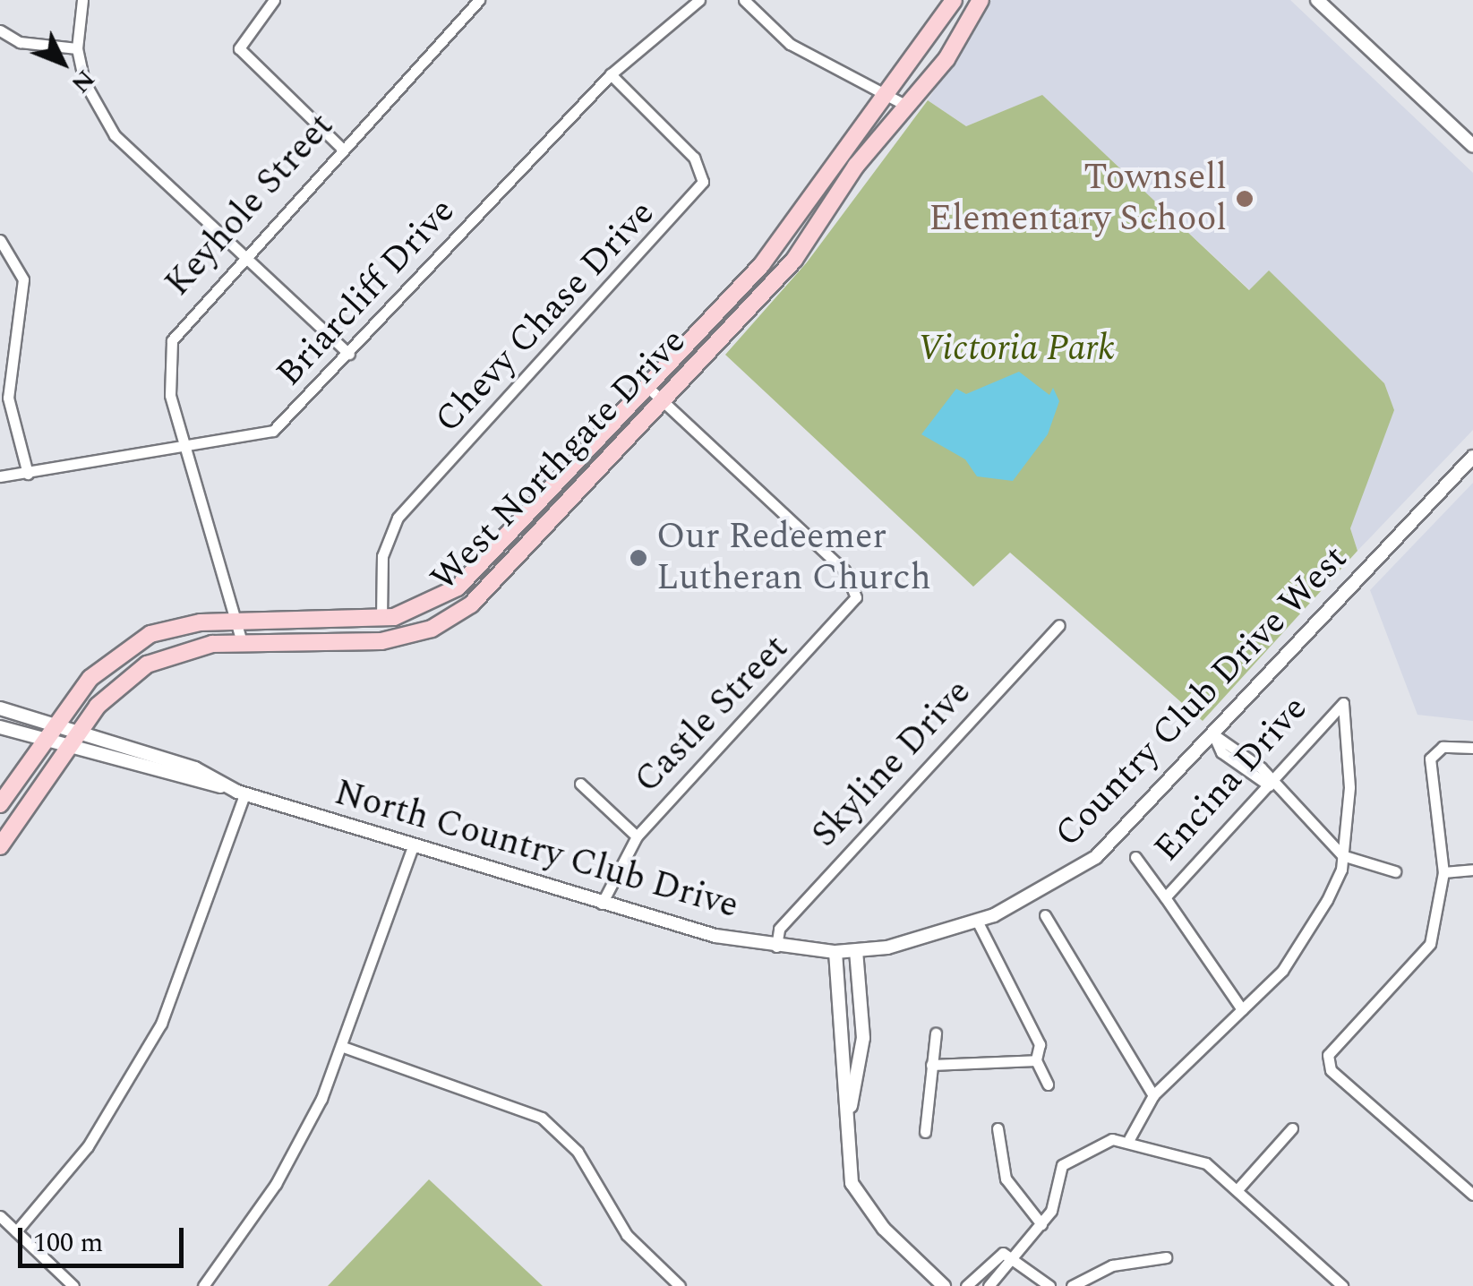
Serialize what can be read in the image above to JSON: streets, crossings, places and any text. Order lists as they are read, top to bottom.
{
  "streets": {
    "main road": ["West Northgate Drive"],
    "street": [
      "Keyhole Street",
      "Briarcliff Drive",
      "Chevy Chase Drive",
      "Country Club Drive West",
      "Castle Street",
      "Skyline Drive",
      "Encina Drive",
      "North Country Club Drive"
    ]
  },
  "crossings": [
    ["Keyhole Street", "Briarcliff Drive"],
    ["Keyhole Street", "West Northgate Drive"],
    ["Briarcliff Drive", "Chevy Chase Drive"],
    ["Chevy Chase Drive", "West Northgate Drive"],
    ["West Northgate Drive", "Castle Street"],
    ["West Northgate Drive", "North Country Club Drive"],
    ["Country Club Drive West", "North Country Club Drive"],
    ["Castle Street", "North Country Club Drive"],
    ["Skyline Drive", "North Country Club Drive"]
  ],
  "parks": ["Victoria Park"],
  "places": ["Townsell Elementary School", "Our Redeemer Lutheran Church"],
  "scale_bar": "100 m",
  "north": "bottom right"
}
